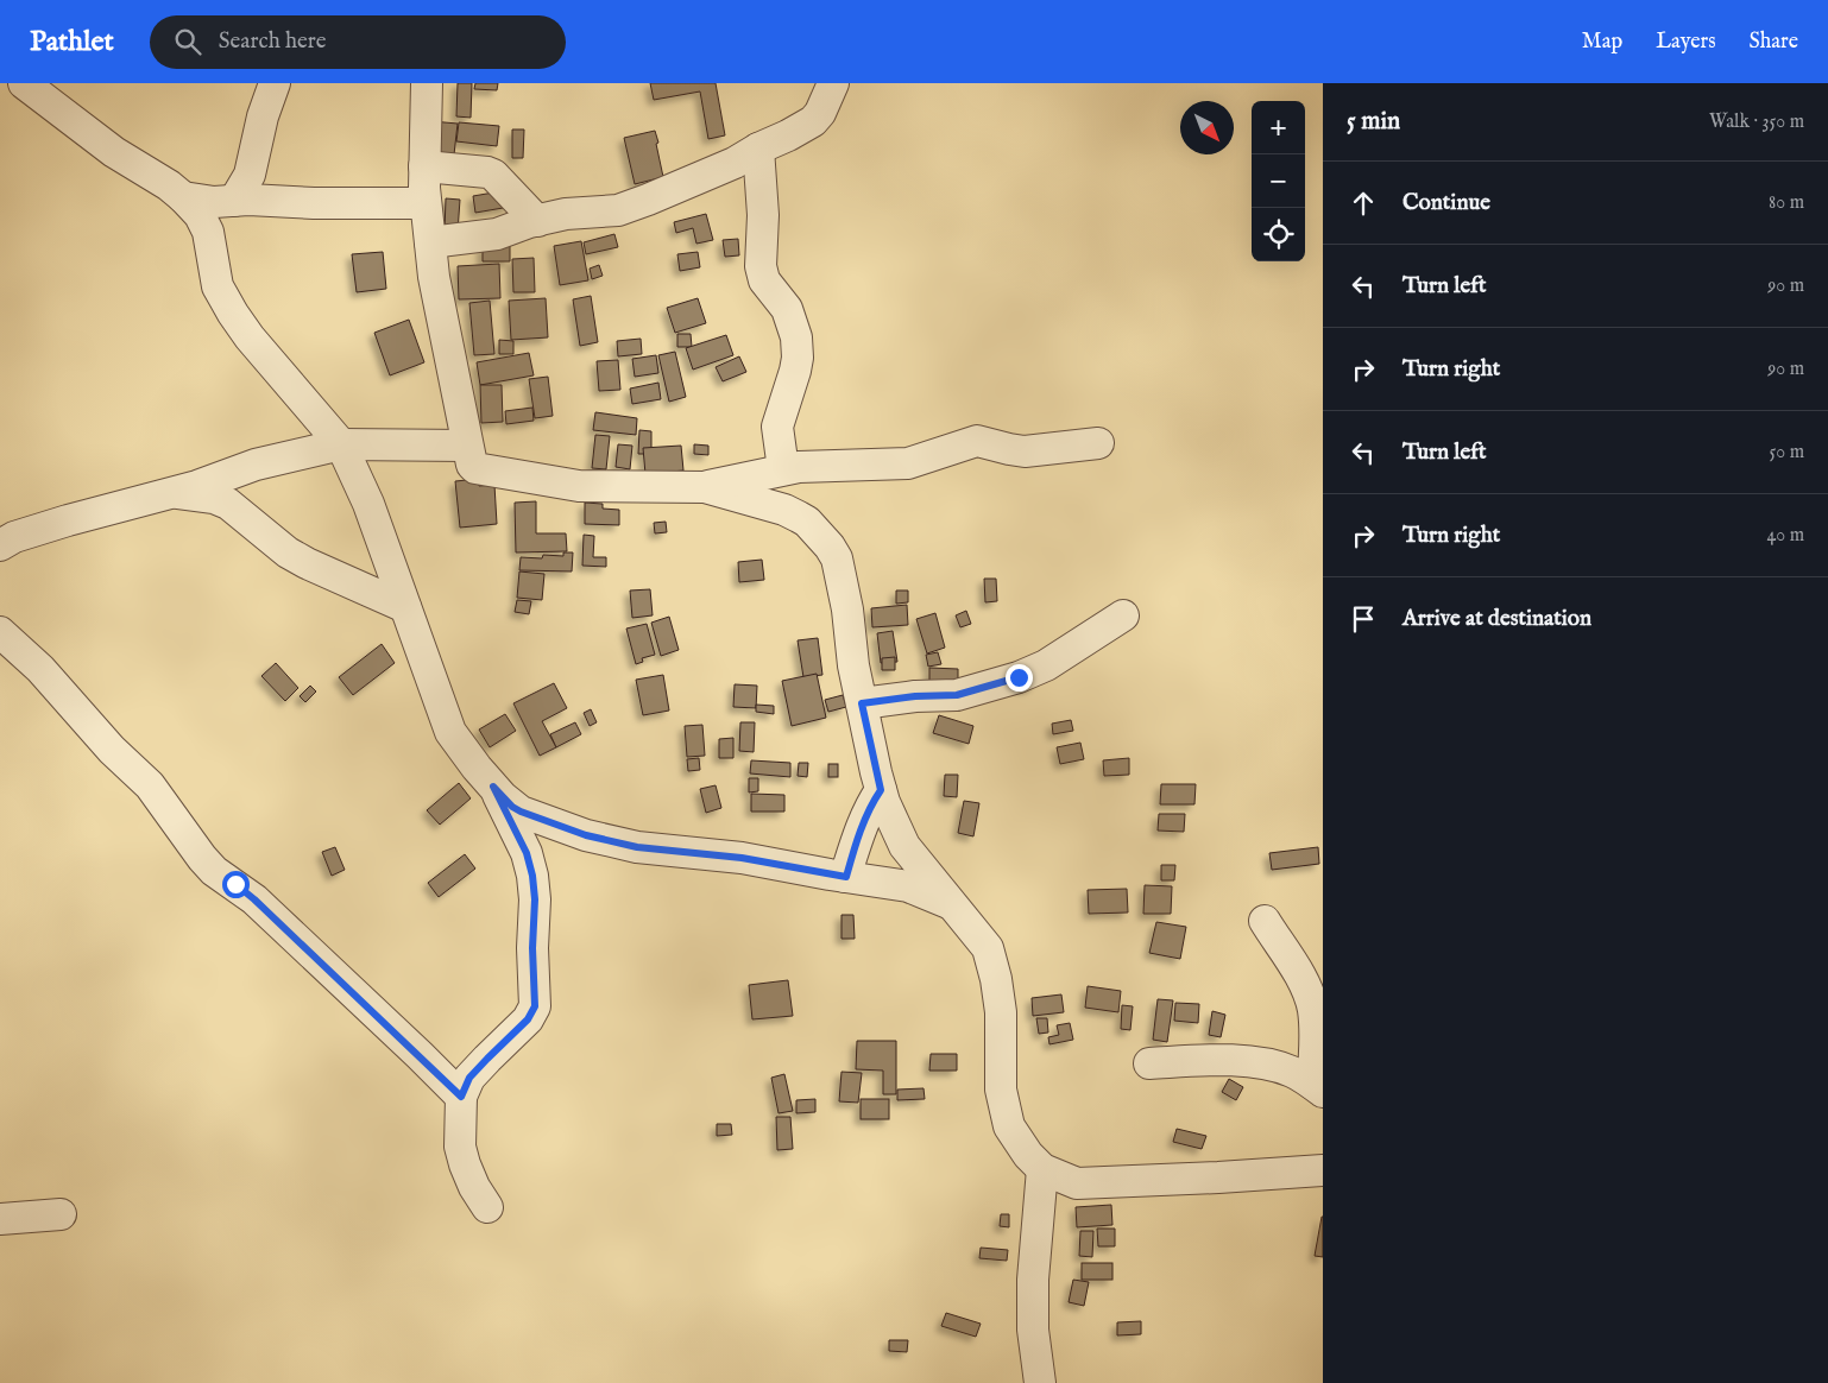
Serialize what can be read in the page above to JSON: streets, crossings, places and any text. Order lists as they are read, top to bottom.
{
  "north": "bottom right",
  "page": {
    "header": "Pathlet",
    "search": "Search here",
    "nav": ["Map", "Layers", "Share"],
    "heading": ["5 min", "Walk · 350 m"],
    "map_buttons": ["+", "−"],
    "list": [
      ["Continue", "80 m"],
      ["Turn left", "90 m"],
      ["Turn right", "90 m"],
      ["Turn left", "50 m"],
      ["Turn right", "40 m"],
      "Arrive at destination"
    ]
  }
}
